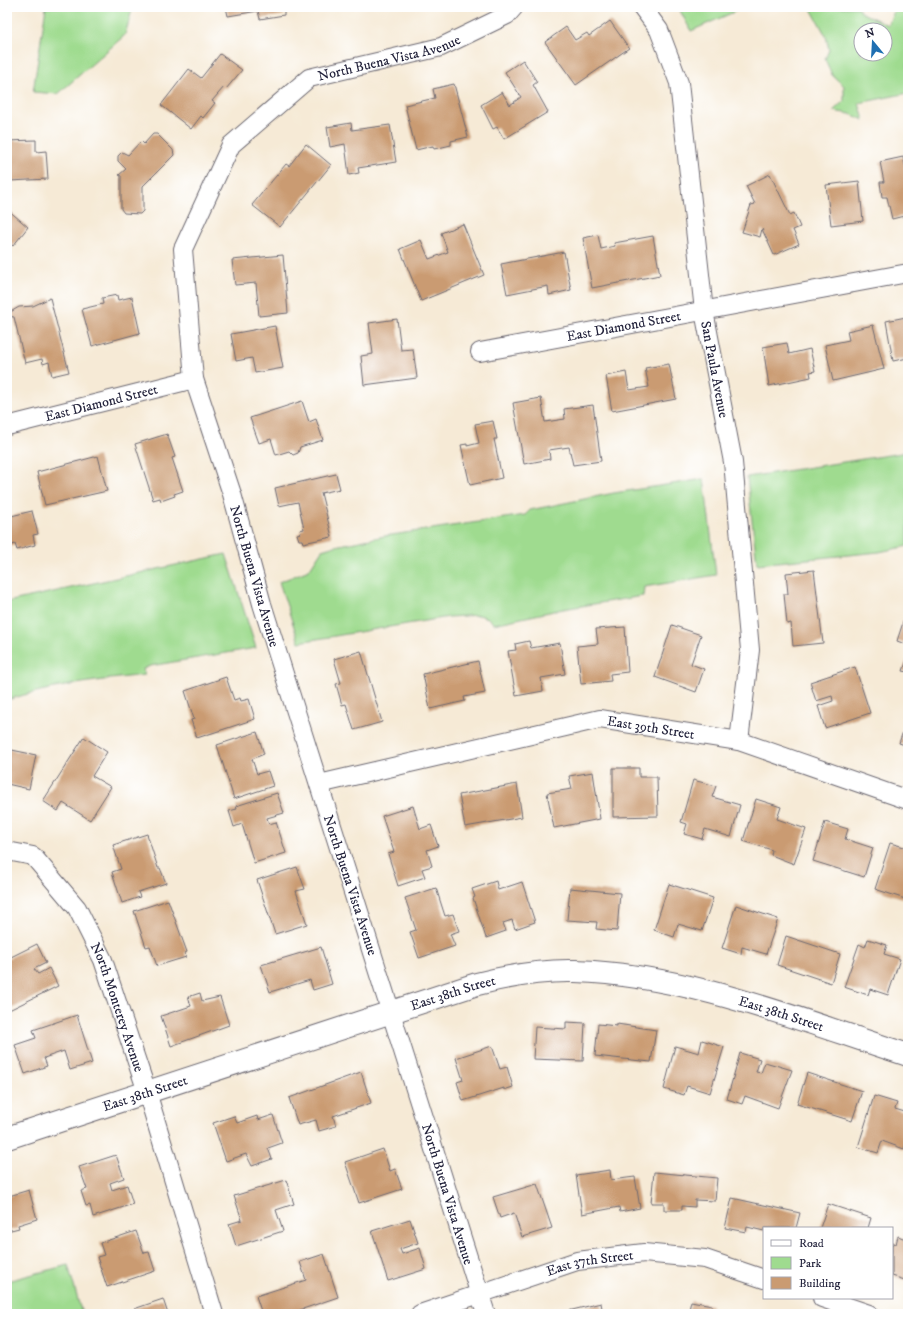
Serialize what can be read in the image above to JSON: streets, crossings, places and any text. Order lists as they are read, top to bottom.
{
  "streets": {
    "street": [
      "North Buena Vista Avenue",
      "East Diamond Street",
      "San Paula Avenue",
      "East 39th Street",
      "East 38th Street",
      "North Monterey Avenue",
      "East 37th Street"
    ]
  },
  "crossings": [
    ["North Buena Vista Avenue", "East Diamond Street"],
    ["North Buena Vista Avenue", "East 39th Street"],
    ["North Buena Vista Avenue", "East 38th Street"],
    ["North Buena Vista Avenue", "East 37th Street"],
    ["East Diamond Street", "San Paula Avenue"],
    ["San Paula Avenue", "East 39th Street"],
    ["East 38th Street", "North Monterey Avenue"]
  ],
  "legend": ["Road", "Park", "Building"],
  "north": "top"
}
